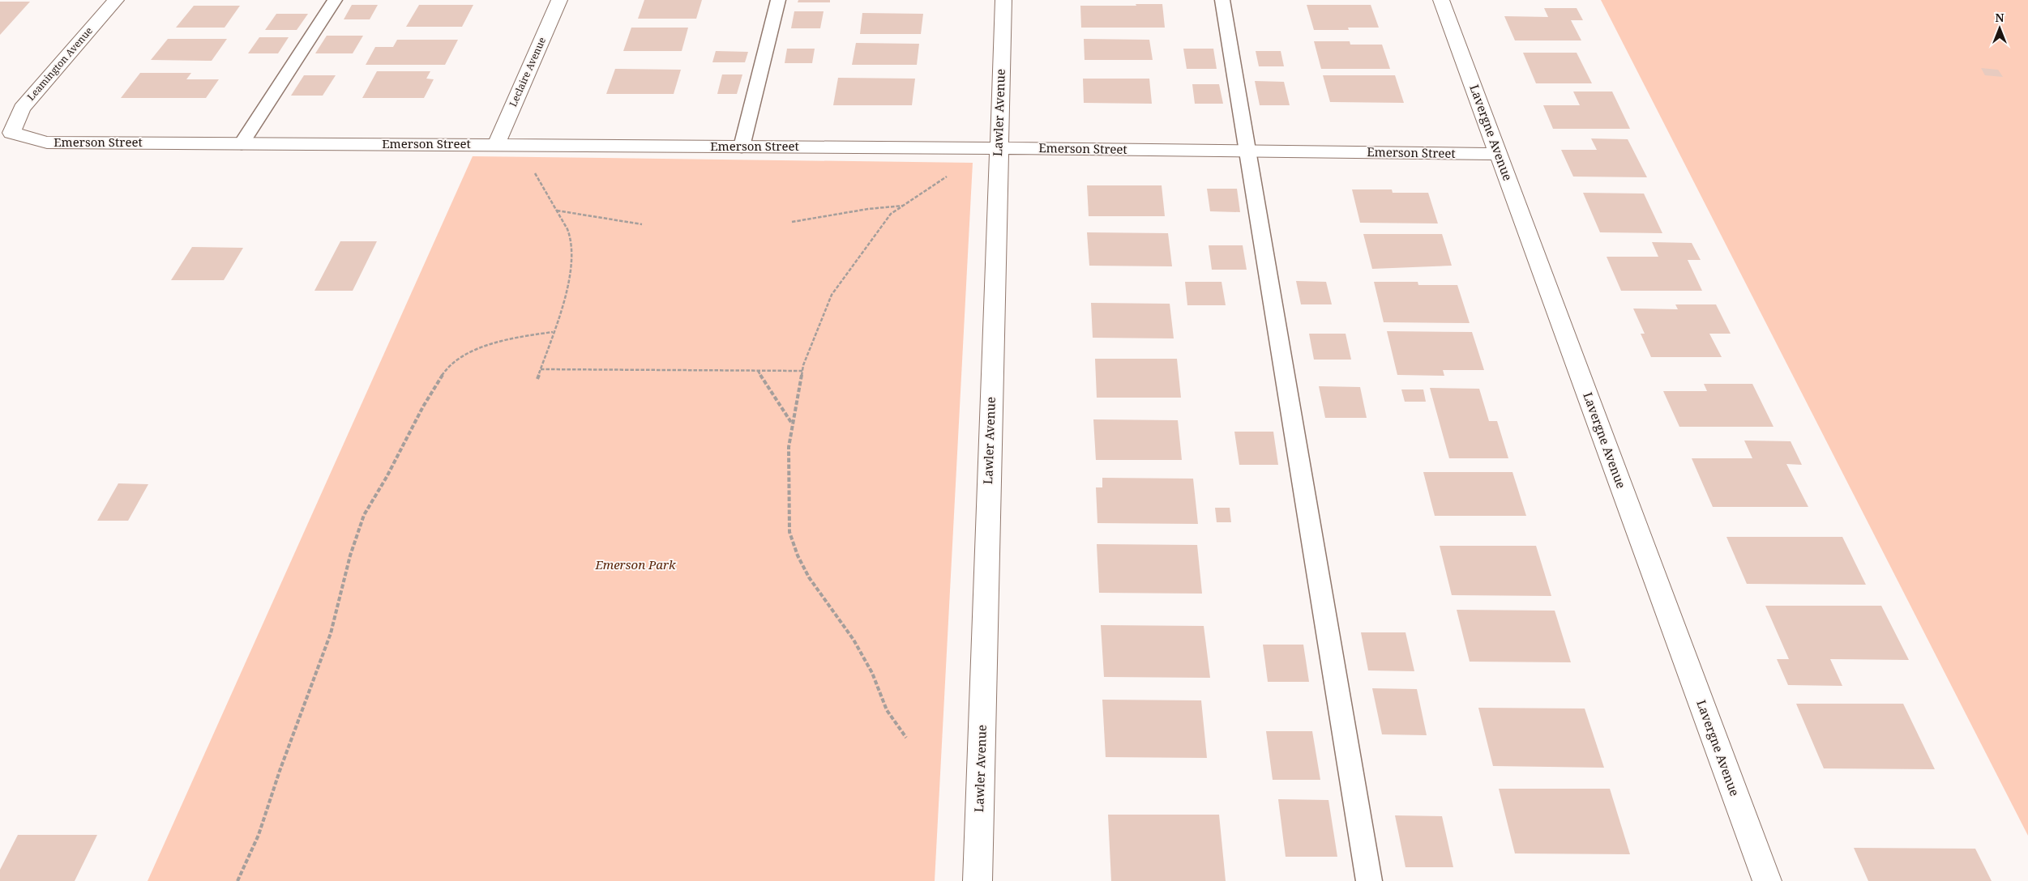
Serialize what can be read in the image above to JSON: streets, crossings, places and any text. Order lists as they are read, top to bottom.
{
  "streets": {
    "street": [
      "Leamington Avenue",
      "Leclaire Avenue",
      "Lawler Avenue",
      "Lavergne Avenue",
      "Emerson Street"
    ]
  },
  "crossings": [
    ["Leamington Avenue", "Emerson Street"],
    ["Leclaire Avenue", "Emerson Street"],
    ["Lawler Avenue", "Emerson Street"],
    ["Lavergne Avenue", "Emerson Street"]
  ],
  "parks": ["Emerson Park"],
  "north": "top"
}
